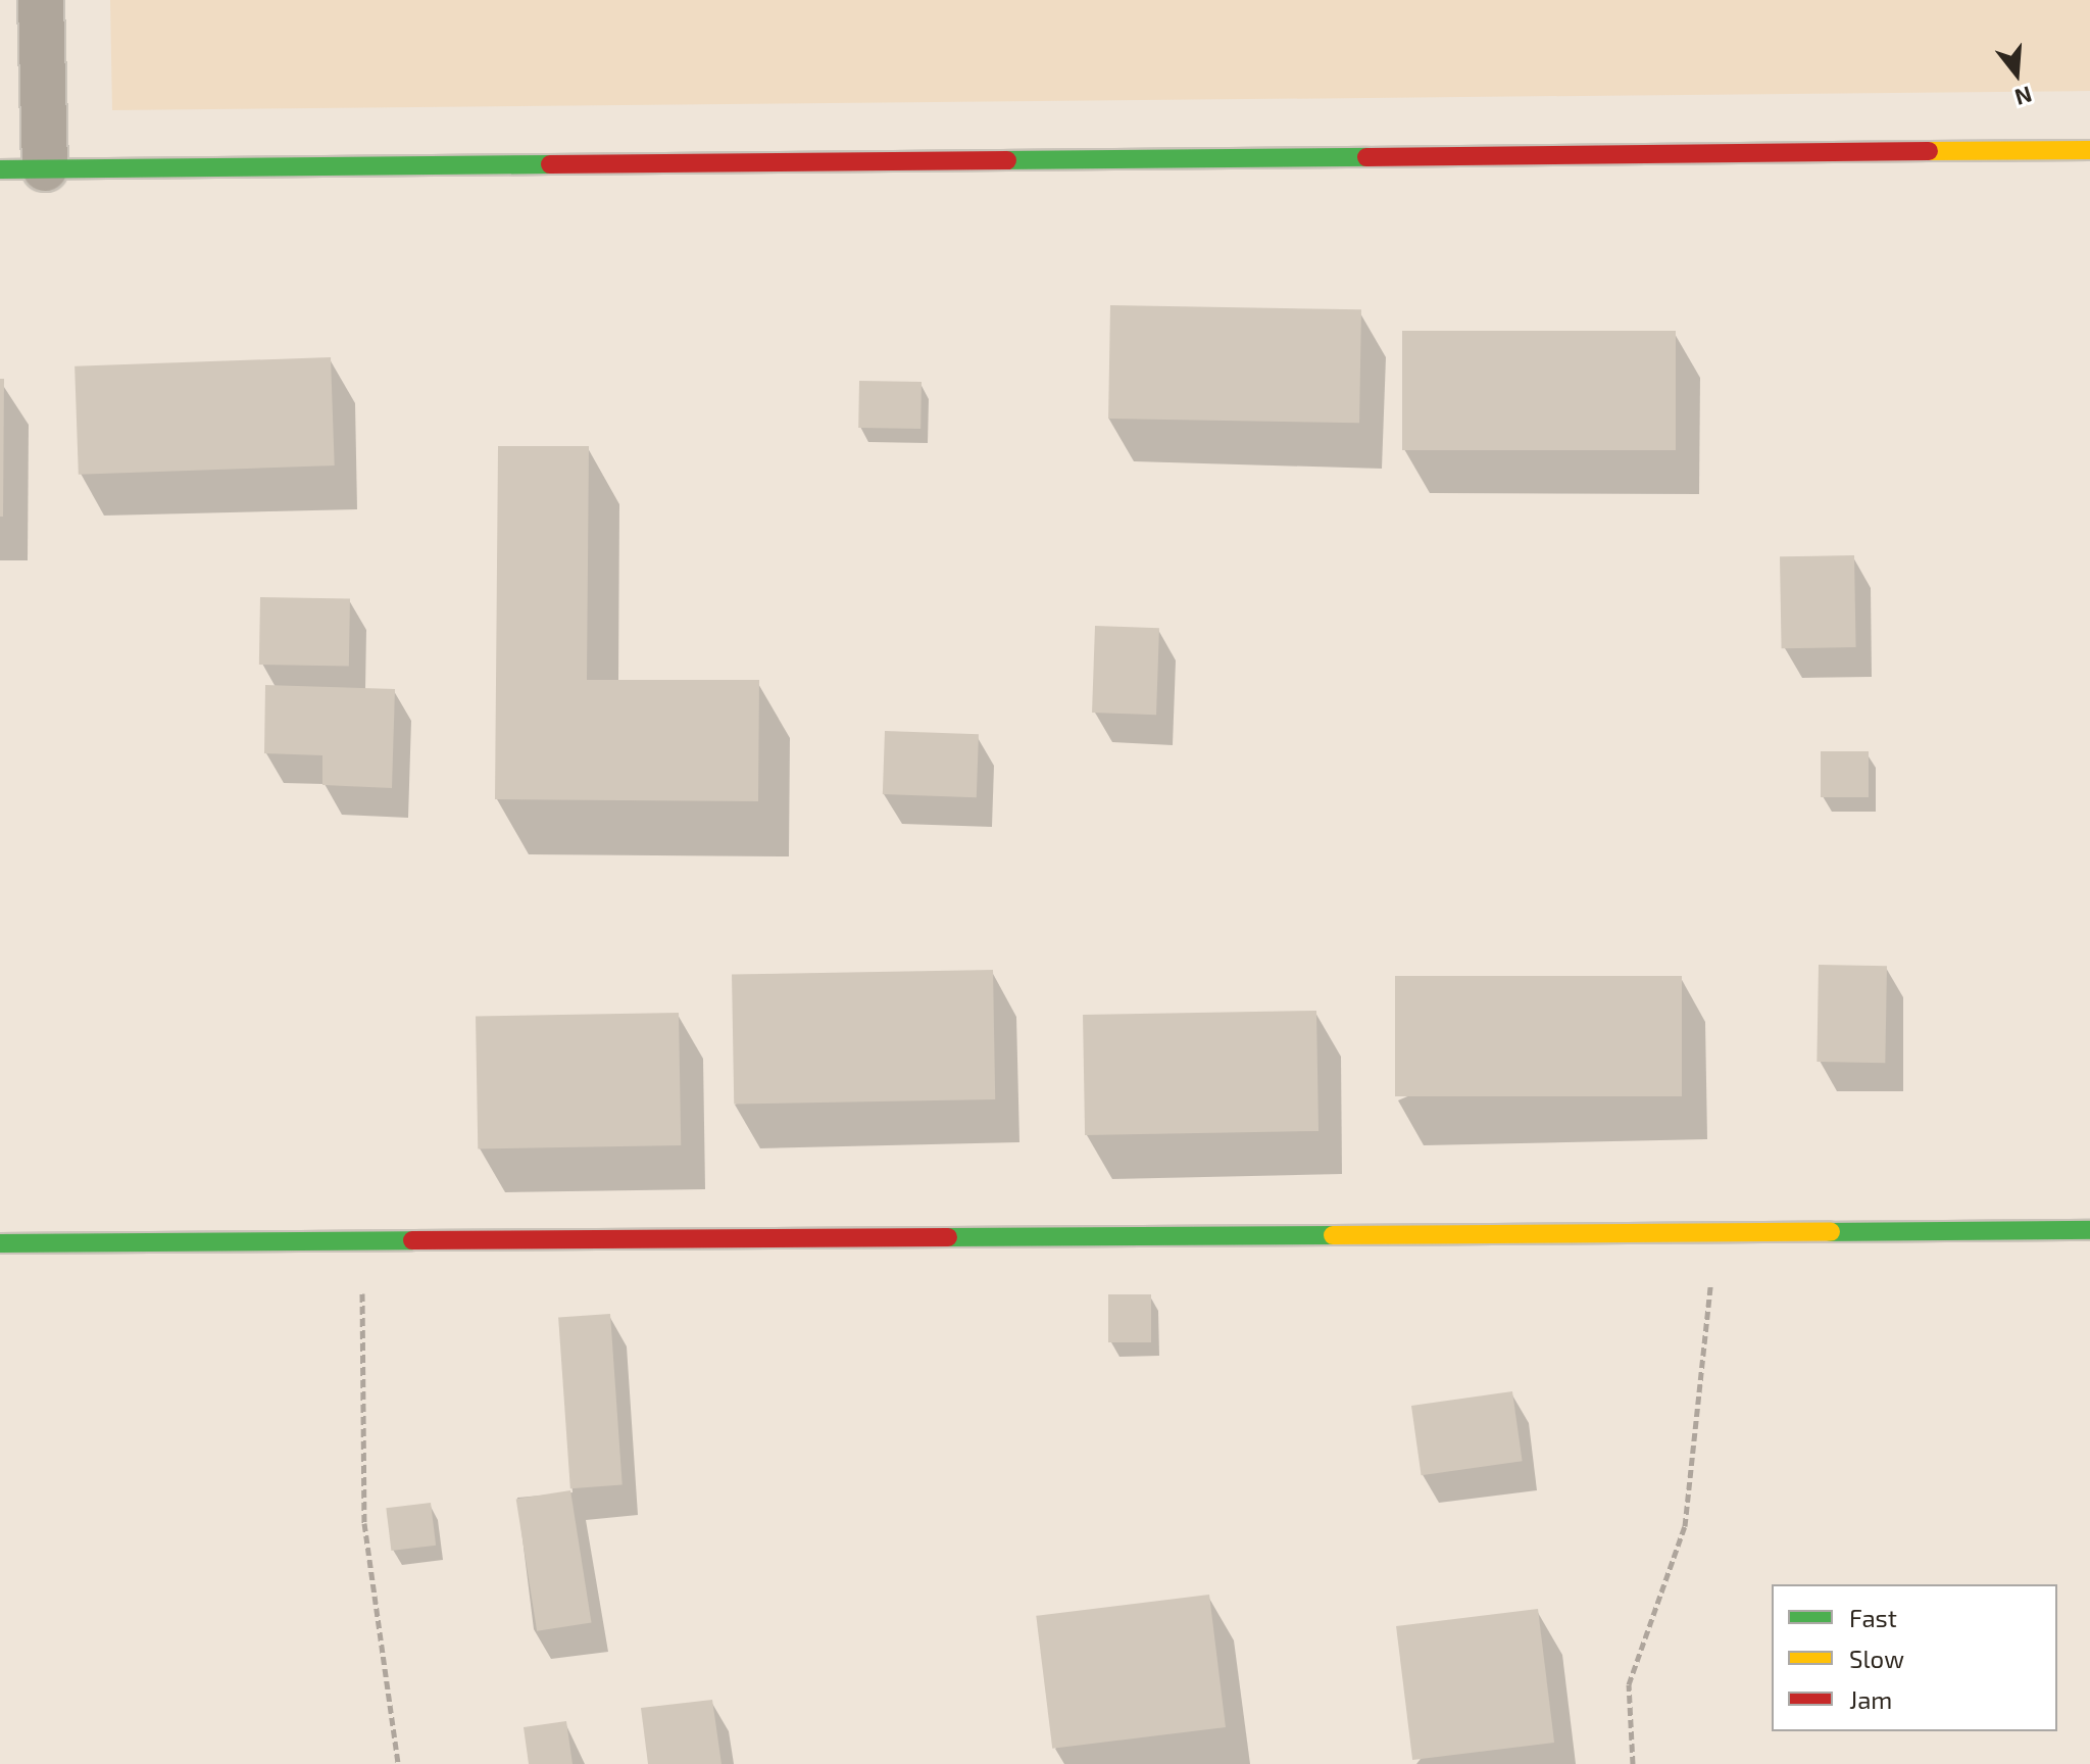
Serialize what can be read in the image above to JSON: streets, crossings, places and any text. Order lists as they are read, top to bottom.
{
  "legend": ["Fast", "Slow", "Jam"],
  "north": "bottom"
}
